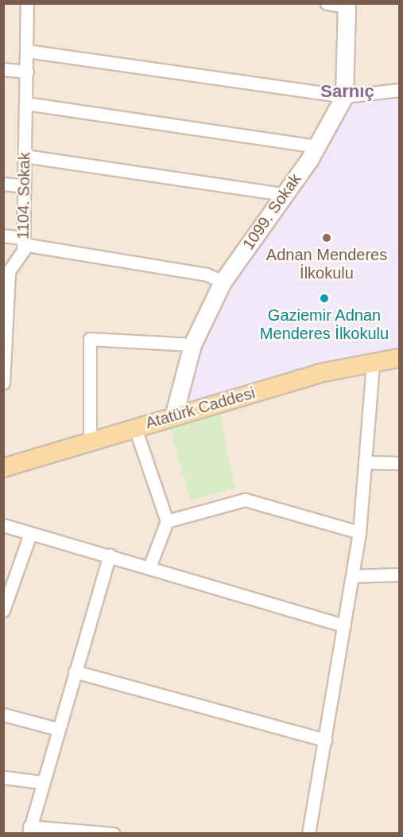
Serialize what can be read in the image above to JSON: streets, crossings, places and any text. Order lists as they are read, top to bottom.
{
  "streets": {
    "main road": ["Atatürk Caddesi"],
    "street": ["1104. Sokak", "1099. Sokak"]
  },
  "crossings": [
    ["1099. Sokak", "Atatürk Caddesi"]
  ],
  "districts": ["Sarnıç"],
  "places": ["Adnan Menderes İlkokulu", "Gaziemir Adnan Menderes İlkokulu"]
}
